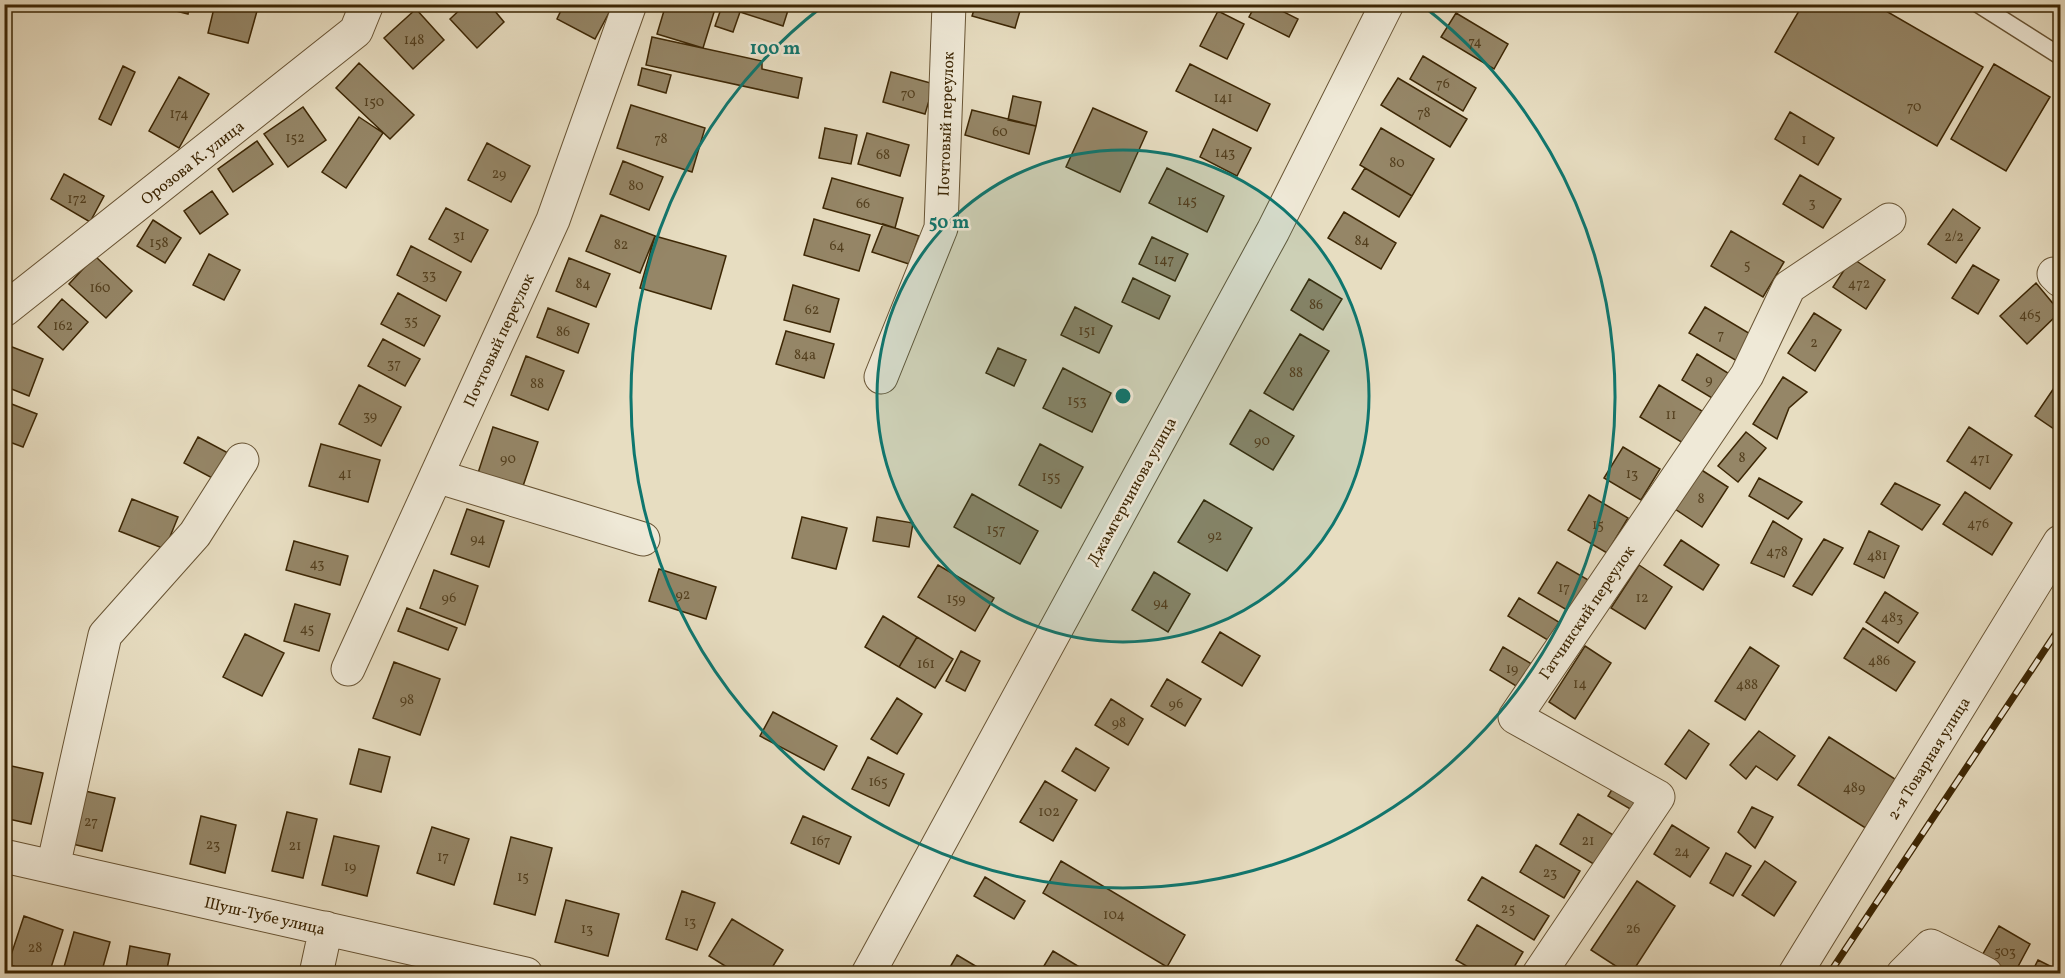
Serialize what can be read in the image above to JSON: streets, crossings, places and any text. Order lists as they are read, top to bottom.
{
  "streets": {
    "street": [
      "Почтовый переулок",
      "Орозова К. улица",
      "Джамгерчинова улица",
      "Гатчинский переулок",
      "2-я Товарная улица",
      "Шуш-Тубе улица"
    ]
  },
  "house_numbers": [
    "148",
    "74",
    "76",
    "70",
    "141",
    "150",
    "70",
    "78",
    "174",
    "60",
    "152",
    "78",
    "1",
    "143",
    "68",
    "80",
    "29",
    "80",
    "172",
    "145",
    "3",
    "66",
    "31",
    "2/2",
    "84",
    "158",
    "82",
    "64",
    "147",
    "5",
    "33",
    "84",
    "472",
    "160",
    "86",
    "62",
    "465",
    "35",
    "162",
    "151",
    "86",
    "7",
    "2",
    "84a",
    "37",
    "88",
    "9",
    "88",
    "153",
    "11",
    "39",
    "90",
    "8",
    "90",
    "471",
    "41",
    "13",
    "155",
    "8",
    "476",
    "15",
    "157",
    "92",
    "94",
    "478",
    "481",
    "43",
    "17",
    "92",
    "96",
    "12",
    "159",
    "94",
    "483",
    "45",
    "486",
    "161",
    "19",
    "14",
    "488",
    "98",
    "96",
    "98",
    "165",
    "489",
    "102",
    "27",
    "167",
    "21",
    "23",
    "21",
    "24",
    "17",
    "19",
    "23",
    "15",
    "25",
    "104",
    "13",
    "13",
    "26",
    "28",
    "503"
  ],
  "rings": ["100 m", "50 m"]
}
